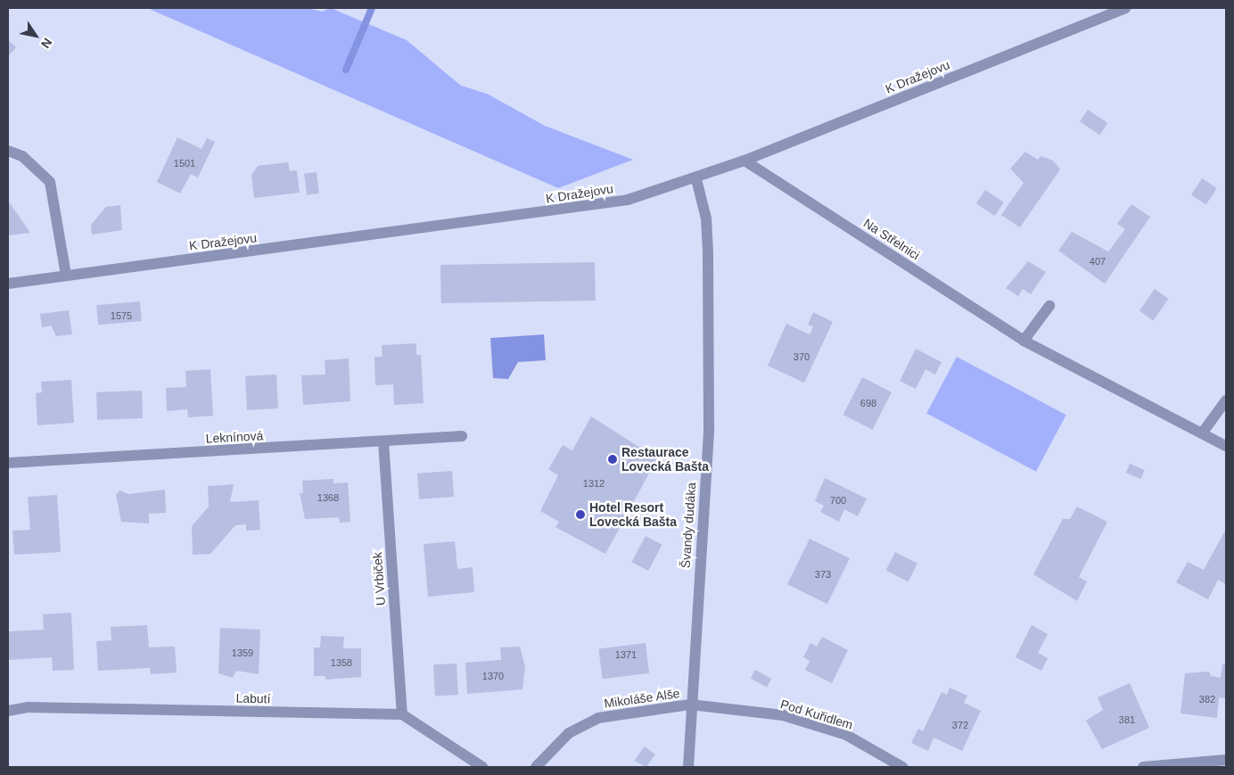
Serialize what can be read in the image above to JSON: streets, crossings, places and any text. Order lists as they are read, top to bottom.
{
  "streets": {
    "street": [
      "K Dražejovu",
      "Na Střelnici",
      "Leknínová",
      "Švandy dudáka",
      "U Vrbiček",
      "Labutí",
      "Mikoláše Alše",
      "Pod Kuřidlem"
    ]
  },
  "crossings": [
    ["K Dražejovu", "Na Střelnici"],
    ["K Dražejovu", "Švandy dudáka"],
    ["Leknínová", "U Vrbiček"],
    ["Švandy dudáka", "Mikoláše Alše"],
    ["Švandy dudáka", "Pod Kuřidlem"],
    ["U Vrbiček", "Labutí"],
    ["Mikoláše Alše", "Pod Kuřidlem"]
  ],
  "places": ["Restaurace Lovecká Bašta", "Hotel Resort Lovecká Bašta"],
  "house_numbers": [
    "1501",
    "407",
    "1575",
    "370",
    "698",
    "1312",
    "1368",
    "700",
    "373",
    "1359",
    "1371",
    "1358",
    "1370",
    "382",
    "381",
    "372"
  ],
  "north": "bottom right"
}
